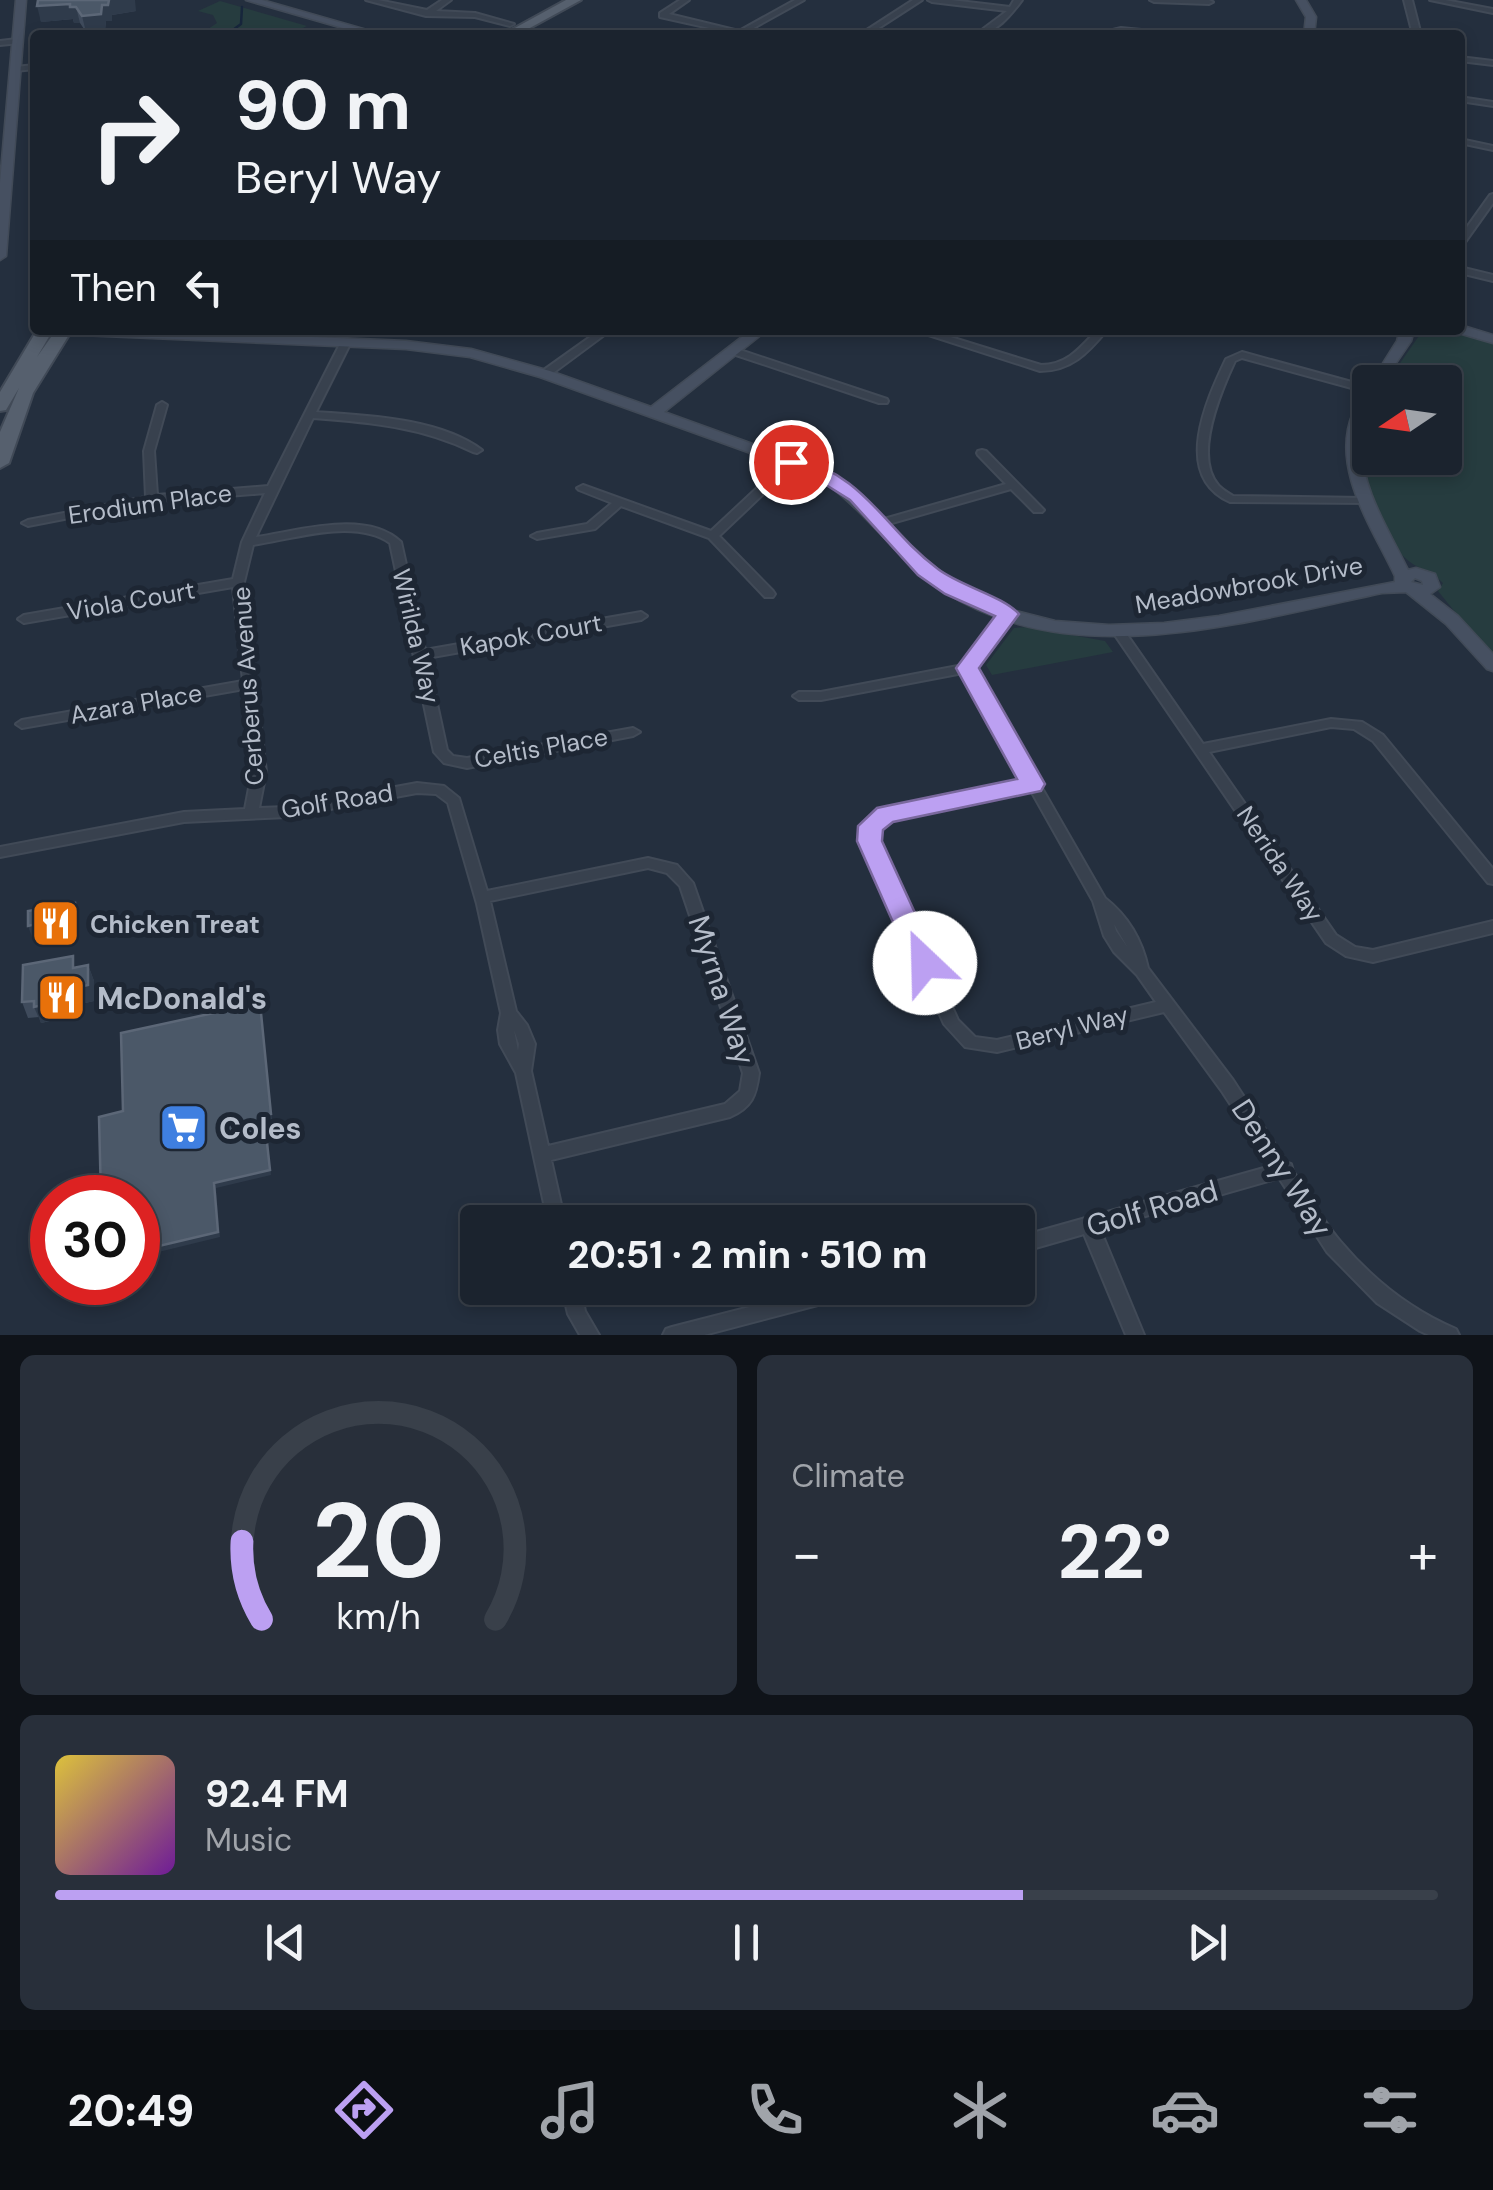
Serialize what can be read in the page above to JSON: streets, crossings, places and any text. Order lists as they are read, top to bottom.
{
  "streets": {
    "street": [
      "Erodium Place",
      "Meadowbrook Drive",
      "Viola Court",
      "Kapok Court",
      "Wirilda Way",
      "Cerberus Avenue",
      "Azara Place",
      "Celtis Place",
      "Golf Road",
      "Nerida Way",
      "Myrna Way",
      "Beryl Way",
      "Denny Way"
    ]
  },
  "crossings": [
    ["Erodium Place", "Cerberus Avenue"],
    ["Meadowbrook Drive", "Cerberus Avenue"],
    ["Meadowbrook Drive", "Nerida Way"],
    ["Viola Court", "Cerberus Avenue"],
    ["Kapok Court", "Wirilda Way"],
    ["Wirilda Way", "Cerberus Avenue"],
    ["Wirilda Way", "Celtis Place"],
    ["Cerberus Avenue", "Azara Place"],
    ["Cerberus Avenue", "Golf Road"],
    ["Golf Road", "Myrna Way"],
    ["Golf Road", "Denny Way"],
    ["Beryl Way", "Denny Way"]
  ],
  "places": {
    "restaurant": ["Chicken Treat", "McDonald's"],
    "supermarket": ["Coles"]
  },
  "north": "left",
  "page": {
    "turn": ["90 m", "Beryl Way"],
    "then": "Then",
    "limit": "30",
    "trip": "20:51 · 2 min · 510 m",
    "tile": "Climate",
    "heat": ["−", "22°", "+"],
    "song": ["92.4 FM", "Music"],
    "tabs": "20:49",
    "gauge": ["20", "km/h"]
  }
}
